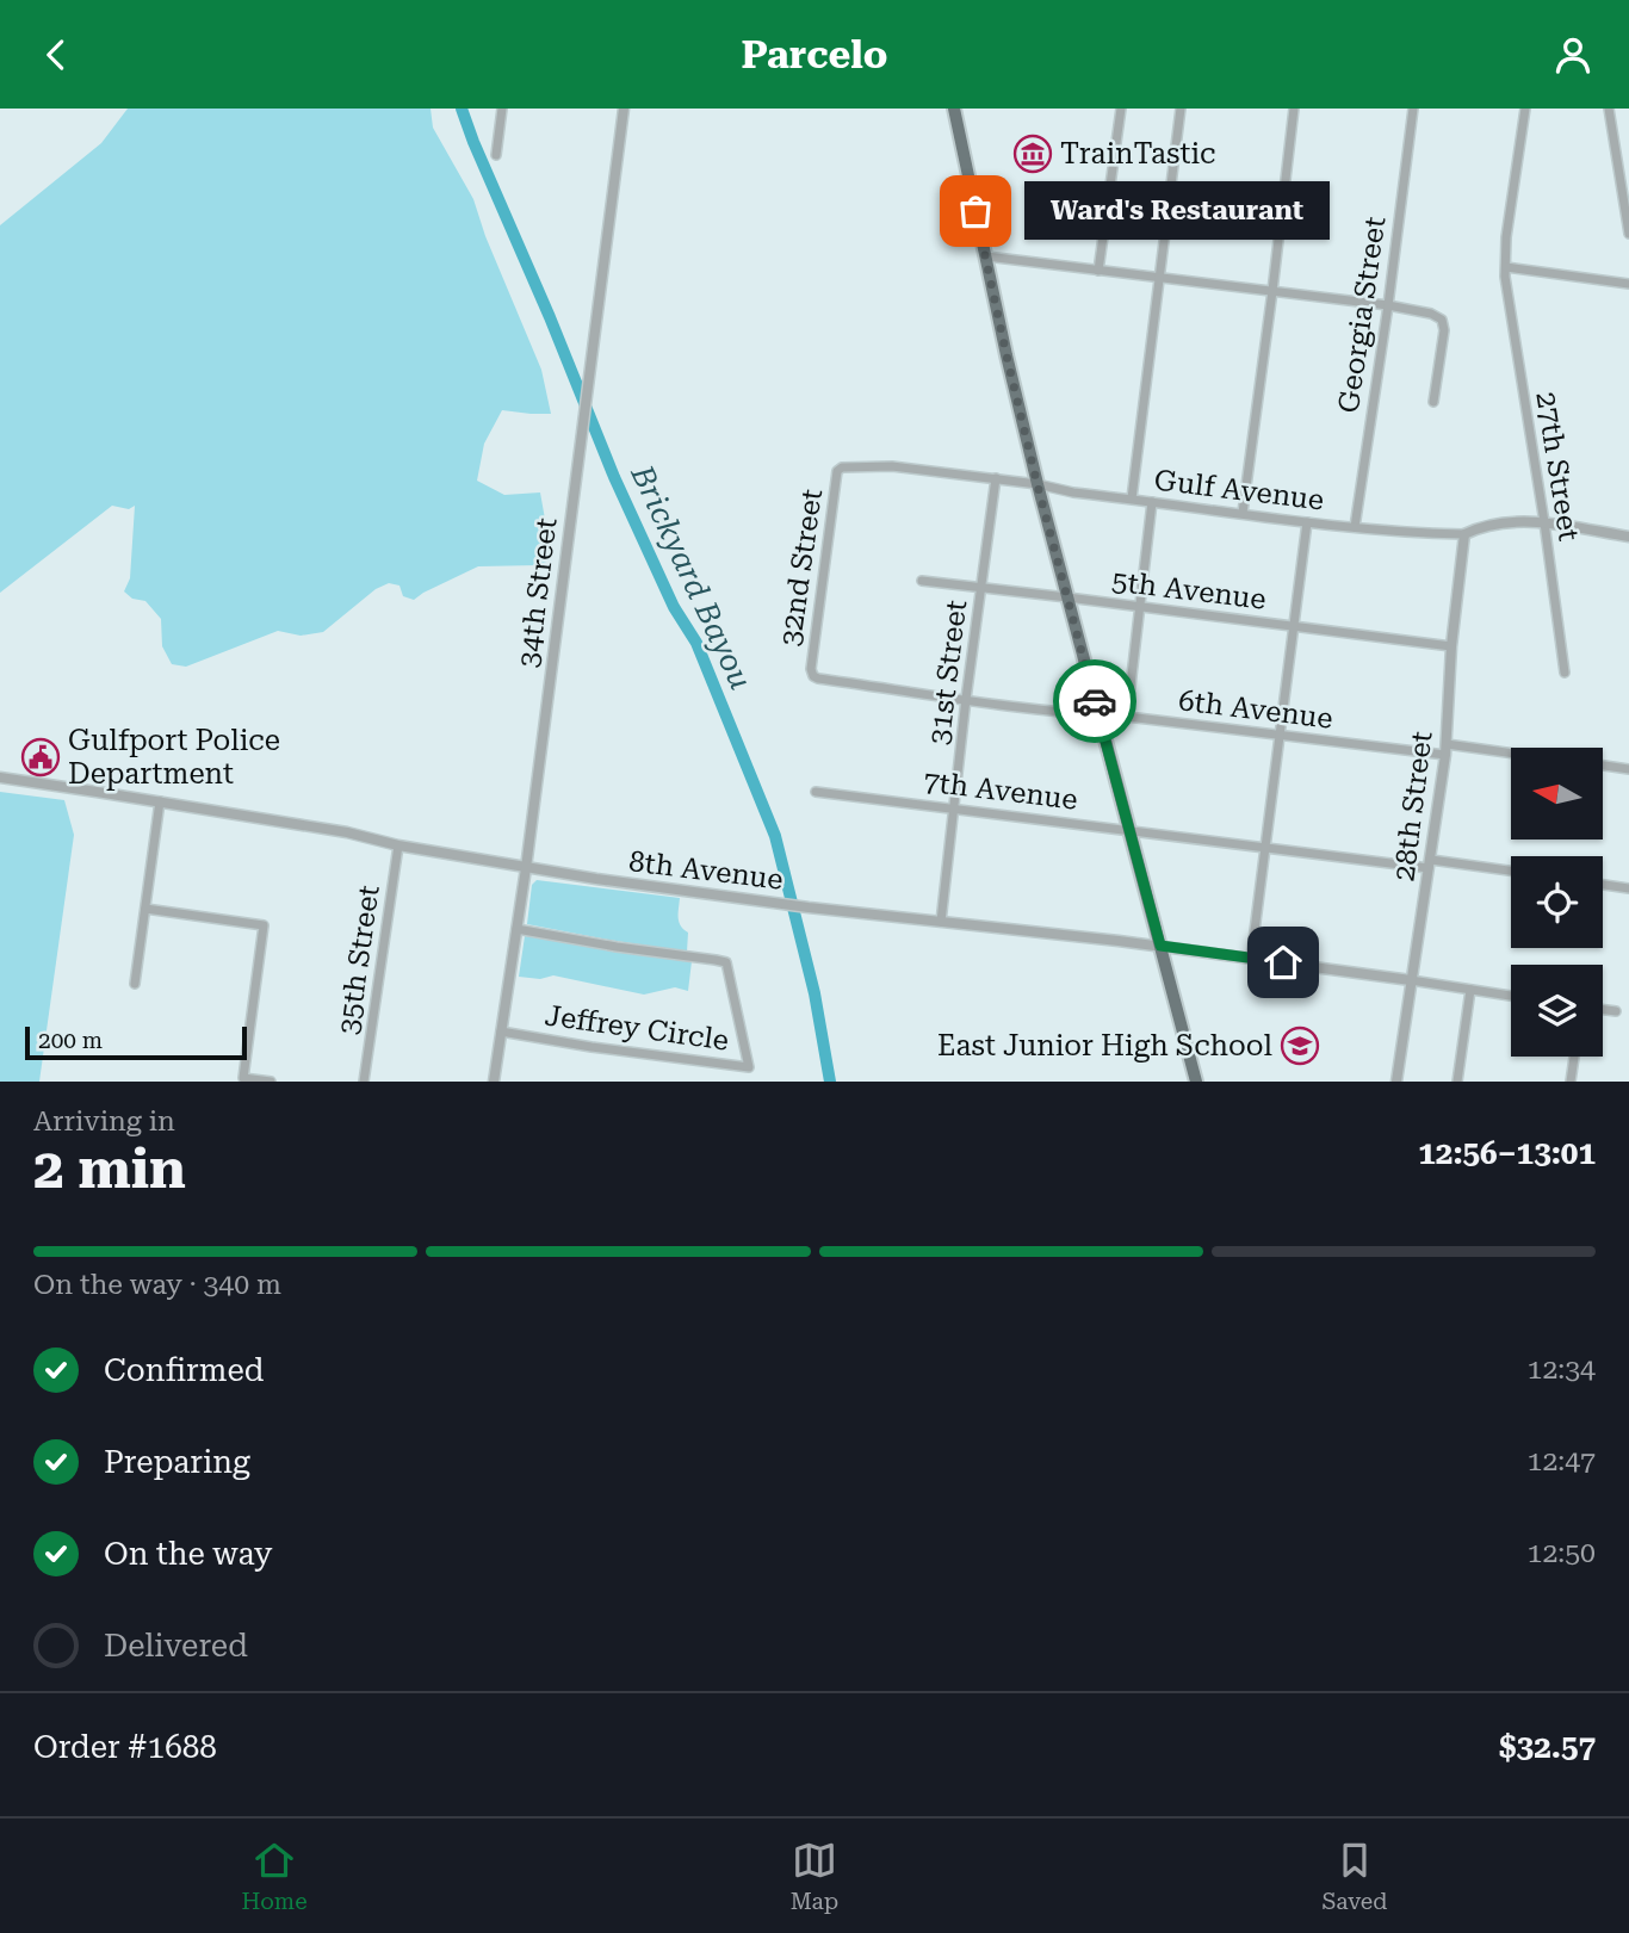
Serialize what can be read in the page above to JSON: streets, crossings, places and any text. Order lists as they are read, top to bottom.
{
  "streets": {
    "street": [
      "Georgia Street",
      "27th Street",
      "Gulf Avenue",
      "32nd Street",
      "5th Avenue",
      "34th Street",
      "31st Street",
      "6th Avenue",
      "7th Avenue",
      "28th Street",
      "8th Avenue",
      "35th Street",
      "Jeffrey Circle"
    ]
  },
  "crossings": [
    ["Georgia Street", "Gulf Avenue"],
    ["27th Street", "Gulf Avenue"],
    ["Gulf Avenue", "32nd Street"],
    ["Gulf Avenue", "31st Street"],
    ["Gulf Avenue", "28th Street"],
    ["32nd Street", "6th Avenue"],
    ["5th Avenue", "31st Street"],
    ["5th Avenue", "28th Street"],
    ["34th Street", "8th Avenue"],
    ["34th Street", "Jeffrey Circle"],
    ["31st Street", "6th Avenue"],
    ["31st Street", "7th Avenue"],
    ["31st Street", "8th Avenue"],
    ["6th Avenue", "28th Street"],
    ["7th Avenue", "28th Street"],
    ["28th Street", "8th Avenue"],
    ["8th Avenue", "35th Street"]
  ],
  "water": ["Brickyard Bayou"],
  "places": {
    "museum": ["TrainTastic"],
    "other": ["Ward's Restaurant"],
    "public building": ["Gulfport Police Department"],
    "school or university": ["East Junior High School"]
  },
  "scale_bar": "200 m",
  "north": "left",
  "page": {
    "header": "Parcelo",
    "bubble": "Ward's Restaurant",
    "scale": "200 m",
    "heading": ["2 min", "Arriving in", "12:56–13:01"],
    "panel": ["Order #1688", "$32.57"],
    "bar": "On the way · 340 m",
    "list": [
      ["Confirmed", "12:34"],
      ["Preparing", "12:47"],
      ["On the way", "12:50"],
      "Delivered"
    ],
    "tabs": ["Home", "Map", "Saved"]
  }
}
